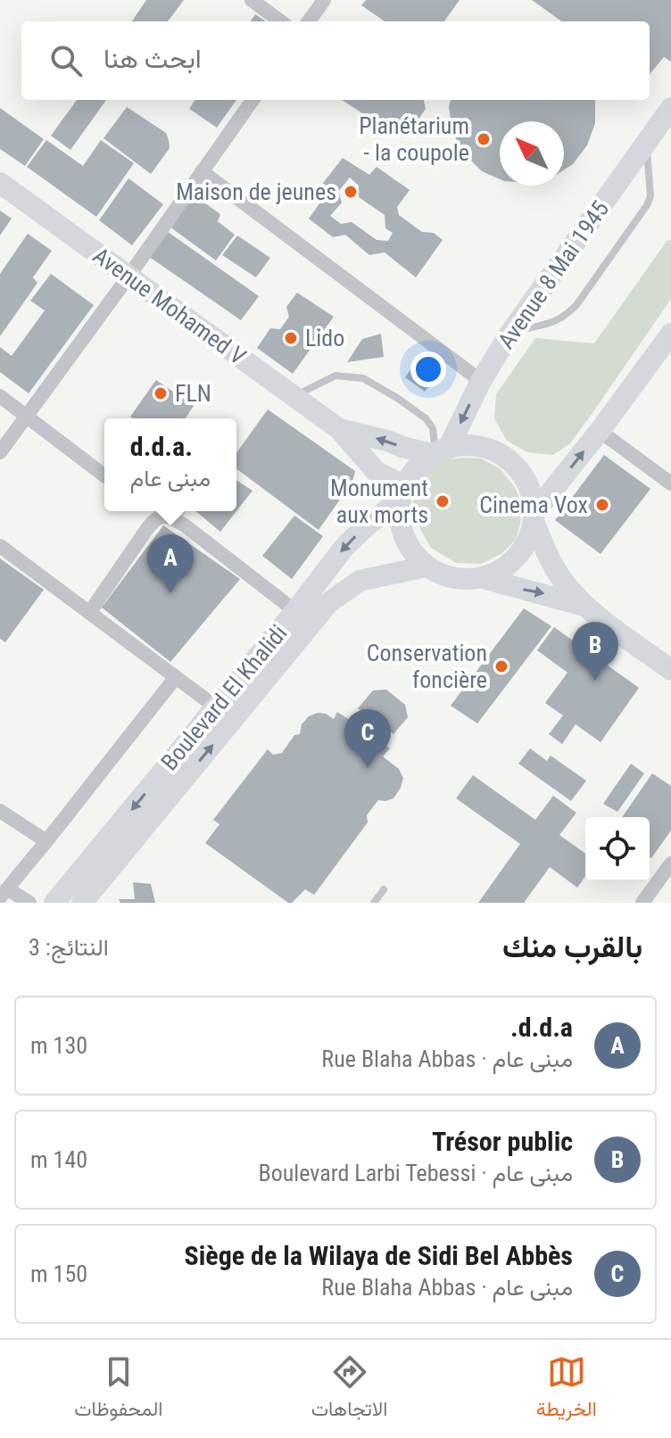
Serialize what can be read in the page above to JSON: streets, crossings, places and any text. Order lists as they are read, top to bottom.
{
  "streets": {
    "main road": ["Avenue 8 Mai 1945", "Avenue Mohamed V", "Boulevard El Khalidi"]
  },
  "crossings": [
    ["Avenue 8 Mai 1945", "Boulevard El Khalidi"]
  ],
  "places": [
    "Planétarium - la coupole",
    "Maison de jeunes",
    "Lido",
    "FLN",
    "Monument aux morts",
    "Cinema Vox",
    "Conservation foncière"
  ],
  "north": "top left",
  "page": {
    "search": "ابحث هنا",
    "popup": ["d.d.a.", "مبنى عام"],
    "pins": ["A", "B", "C"],
    "heading": ["بالقرب منك", "النتائج: 3"],
    "list": [
      {
        "mark": "A",
        "name": "d.d.a.",
        "note": "مبنى عام · Rue Blaha Abbas",
        "value": "130 m"
      },
      {
        "mark": "B",
        "name": "Trésor public",
        "note": "مبنى عام · Boulevard Larbi Tebessi",
        "value": "140 m"
      },
      {
        "mark": "C",
        "name": "Siège de la Wilaya de Sidi Bel Abbès",
        "note": "مبنى عام · Rue Blaha Abbas",
        "value": "150 m"
      }
    ],
    "nav": ["الخريطة", "الاتجاهات", "المحفوظات"]
  }
}
